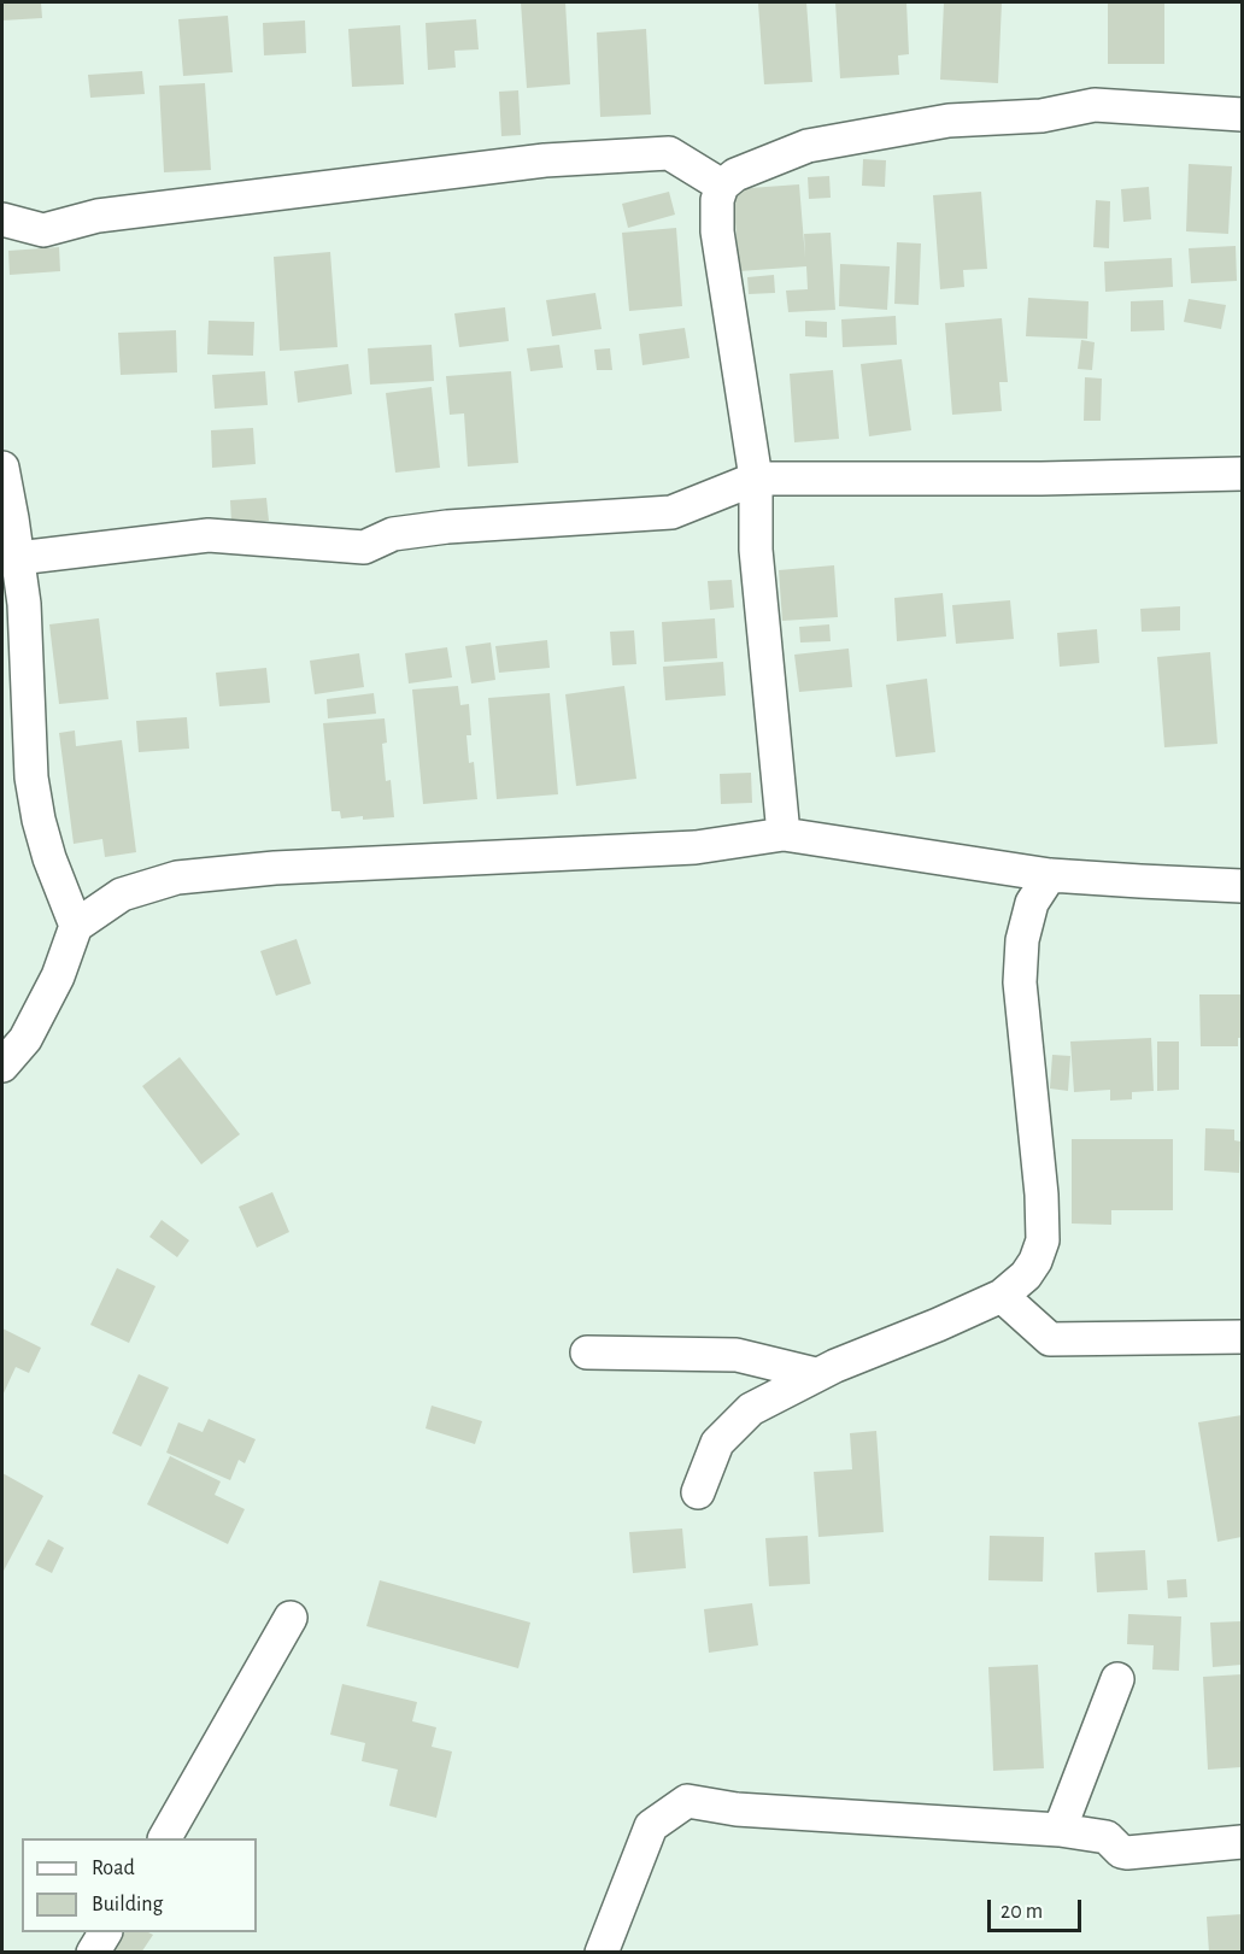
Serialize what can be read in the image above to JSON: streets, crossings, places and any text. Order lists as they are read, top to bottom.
{
  "legend": ["Road", "Building"],
  "scale_bar": "20 m"
}
